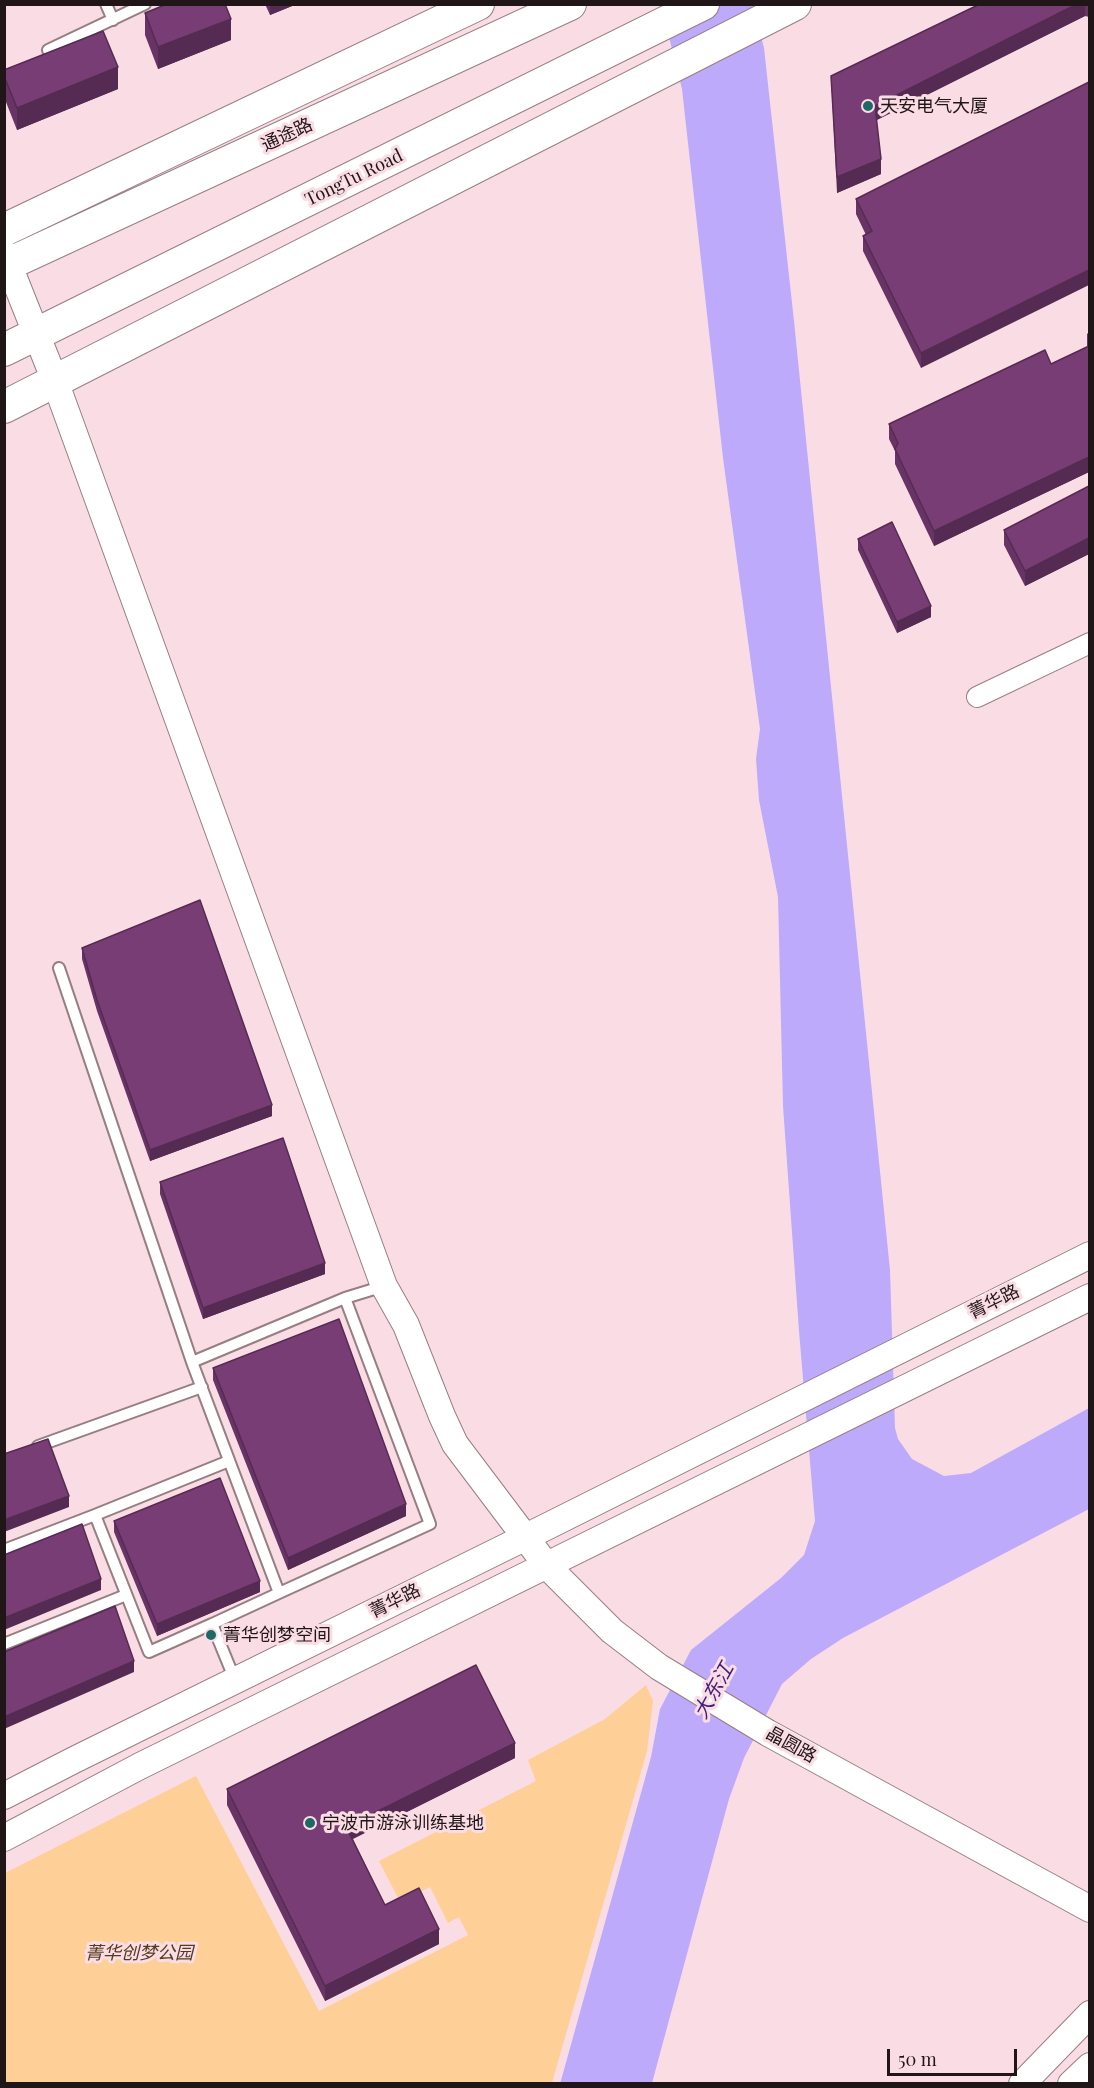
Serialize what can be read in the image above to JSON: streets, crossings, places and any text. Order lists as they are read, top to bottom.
{
  "streets": {
    "main road": ["通途路", "TongTu Road"],
    "street": ["菁华路", "晶圆路"]
  },
  "crossings": [
    ["通途路", "晶圆路"],
    ["TongTu Road", "晶圆路"],
    ["菁华路", "晶圆路"]
  ],
  "water": ["大东江"],
  "parks": ["菁华创梦公园"],
  "places": ["天安电气大厦", "菁华创梦空间", "宁波市游泳训练基地"],
  "scale_bar": "50 m"
}
